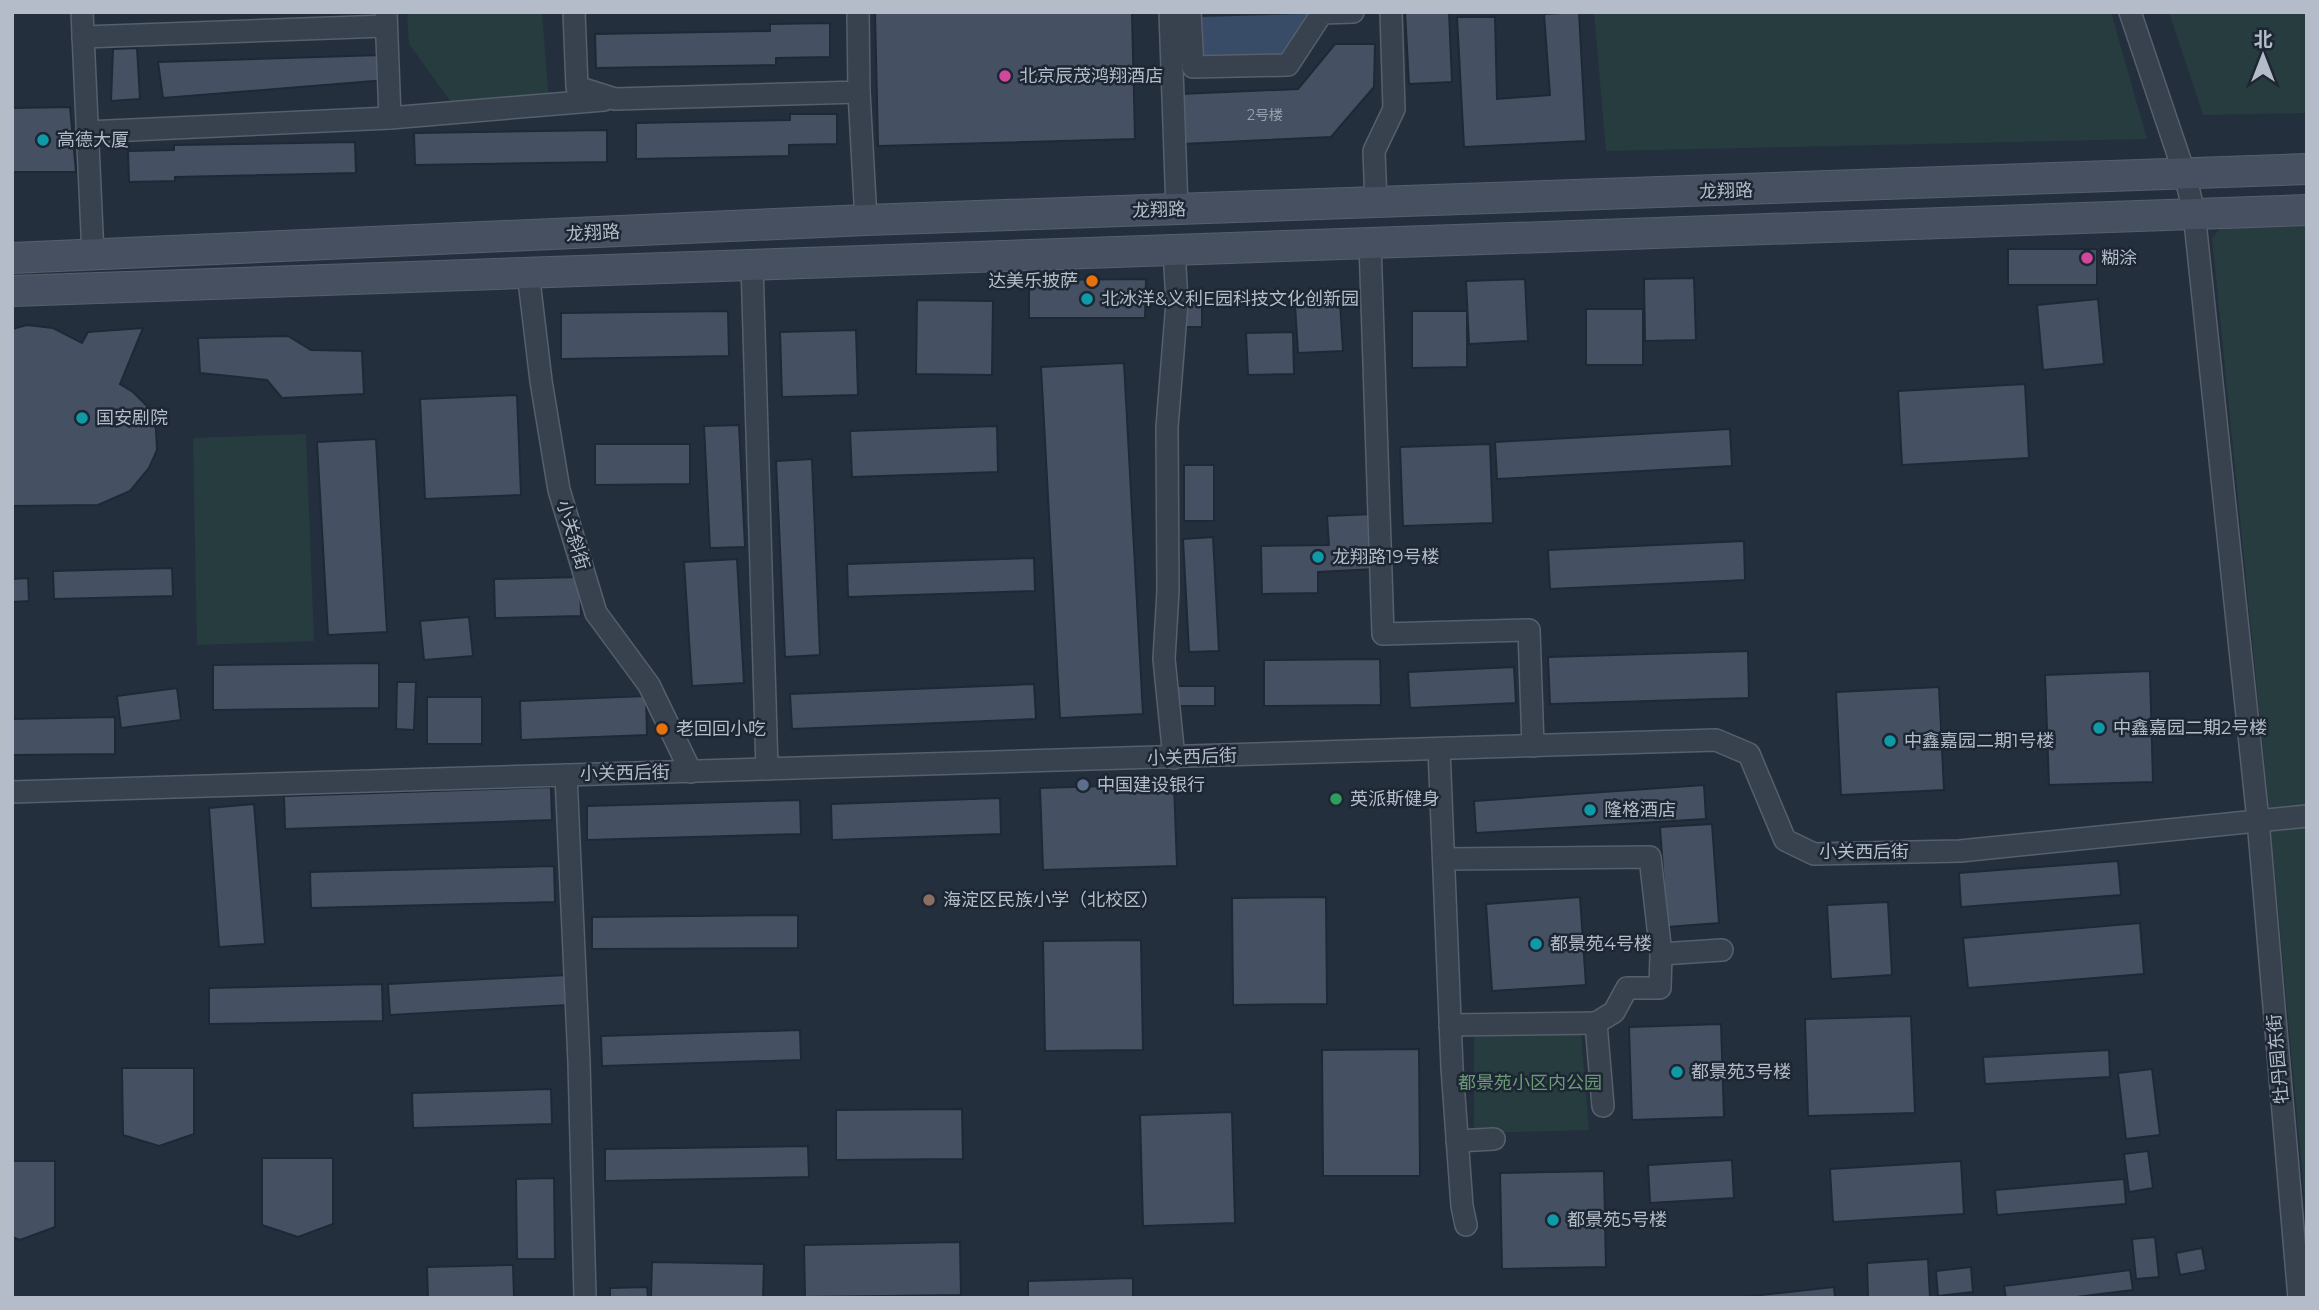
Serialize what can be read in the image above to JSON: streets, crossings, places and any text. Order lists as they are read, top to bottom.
{
  "streets": {
    "street": [
      "龙翔路",
      "小关斜街",
      "小关西后街",
      "牡丹园东街"
    ]
  },
  "crossings": [
    ["龙翔路", "小关斜街"],
    ["龙翔路", "牡丹园东街"],
    ["小关斜街", "小关西后街"],
    ["小关西后街", "牡丹园东街"]
  ],
  "parks": ["都景苑小区内公园"],
  "places": [
    "北京辰茂鸿翔酒店",
    "高德大厦",
    "糊涂",
    "达美乐披萨",
    "北冰洋&义利E园科技文化创新园",
    "国安剧院",
    "龙翔路19号楼",
    "中鑫嘉园二期2号楼",
    "老回回小吃",
    "中鑫嘉园二期1号楼",
    "中国建设银行",
    "英派斯健身",
    "隆格酒店",
    "海淀区民族小学（北校区）",
    "都景苑4号楼",
    "都景苑3号楼",
    "都景苑5号楼"
  ],
  "house_numbers": ["2号楼"],
  "north": "top"
}
